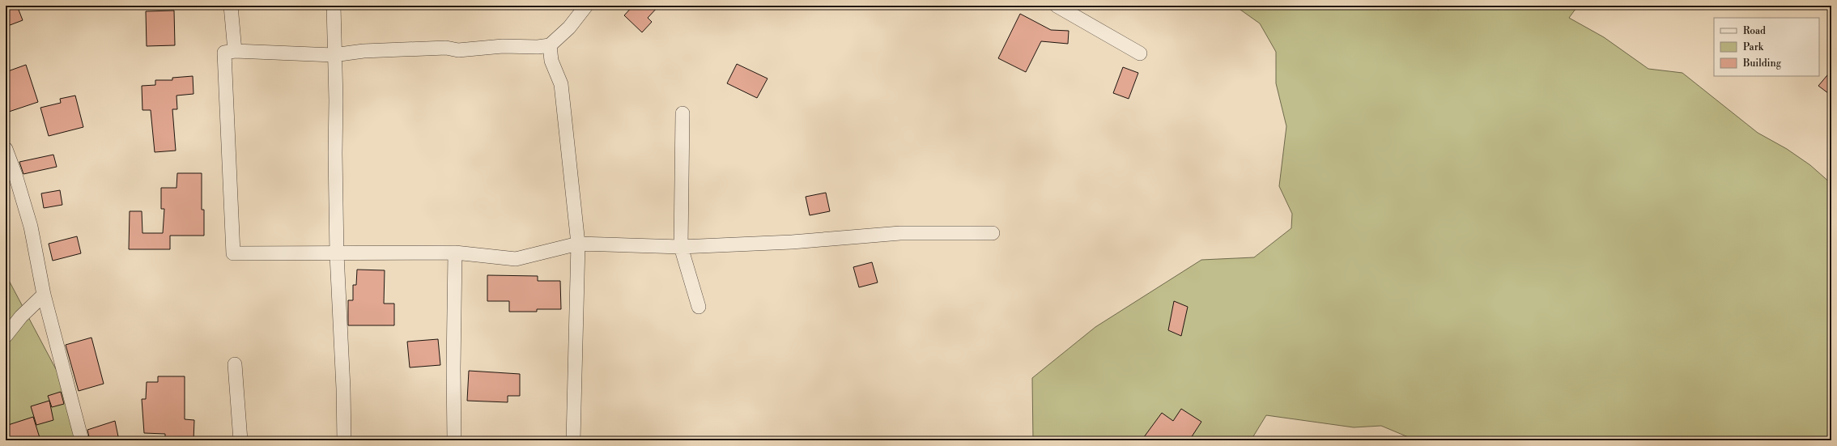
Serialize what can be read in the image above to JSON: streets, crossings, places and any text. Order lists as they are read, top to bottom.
{
  "legend": ["Road", "Park", "Building"]
}
